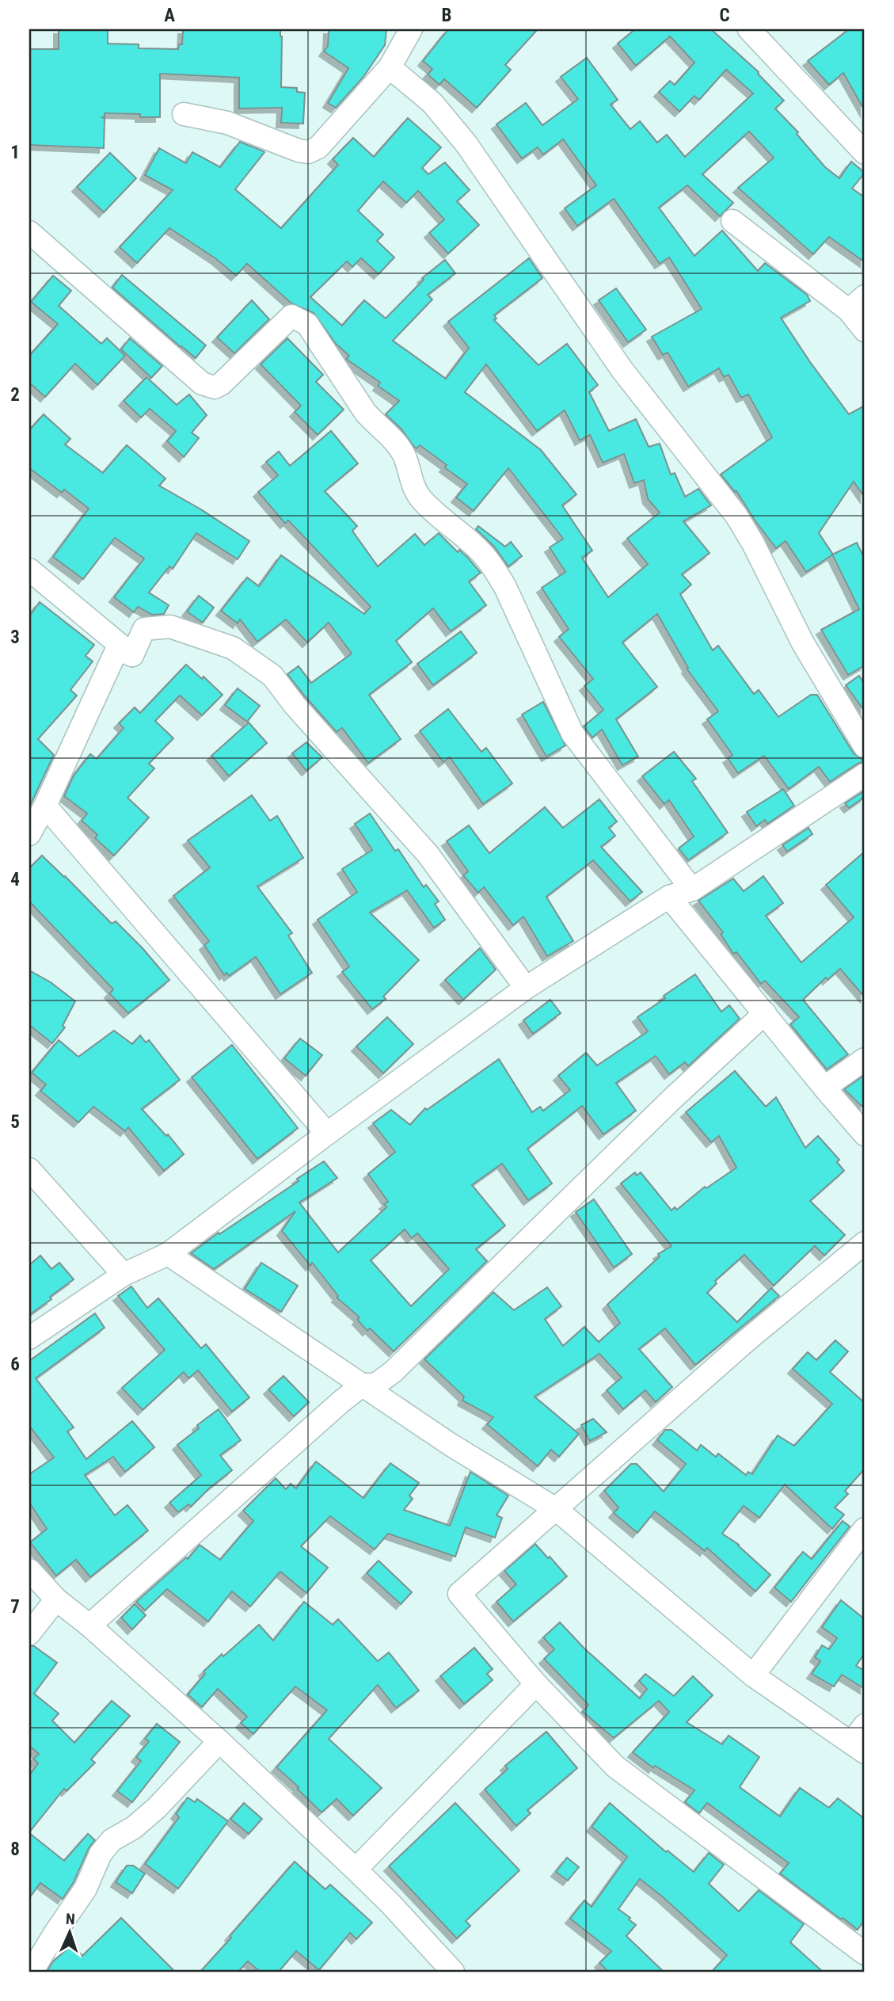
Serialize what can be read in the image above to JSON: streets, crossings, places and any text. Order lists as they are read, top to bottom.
{
  "north": "top",
  "grid": {
    "columns": ["A", "B", "C"],
    "rows": [
      "1",
      "2",
      "3",
      "4",
      "5",
      "6",
      "7",
      "8"
    ]
  }
}
